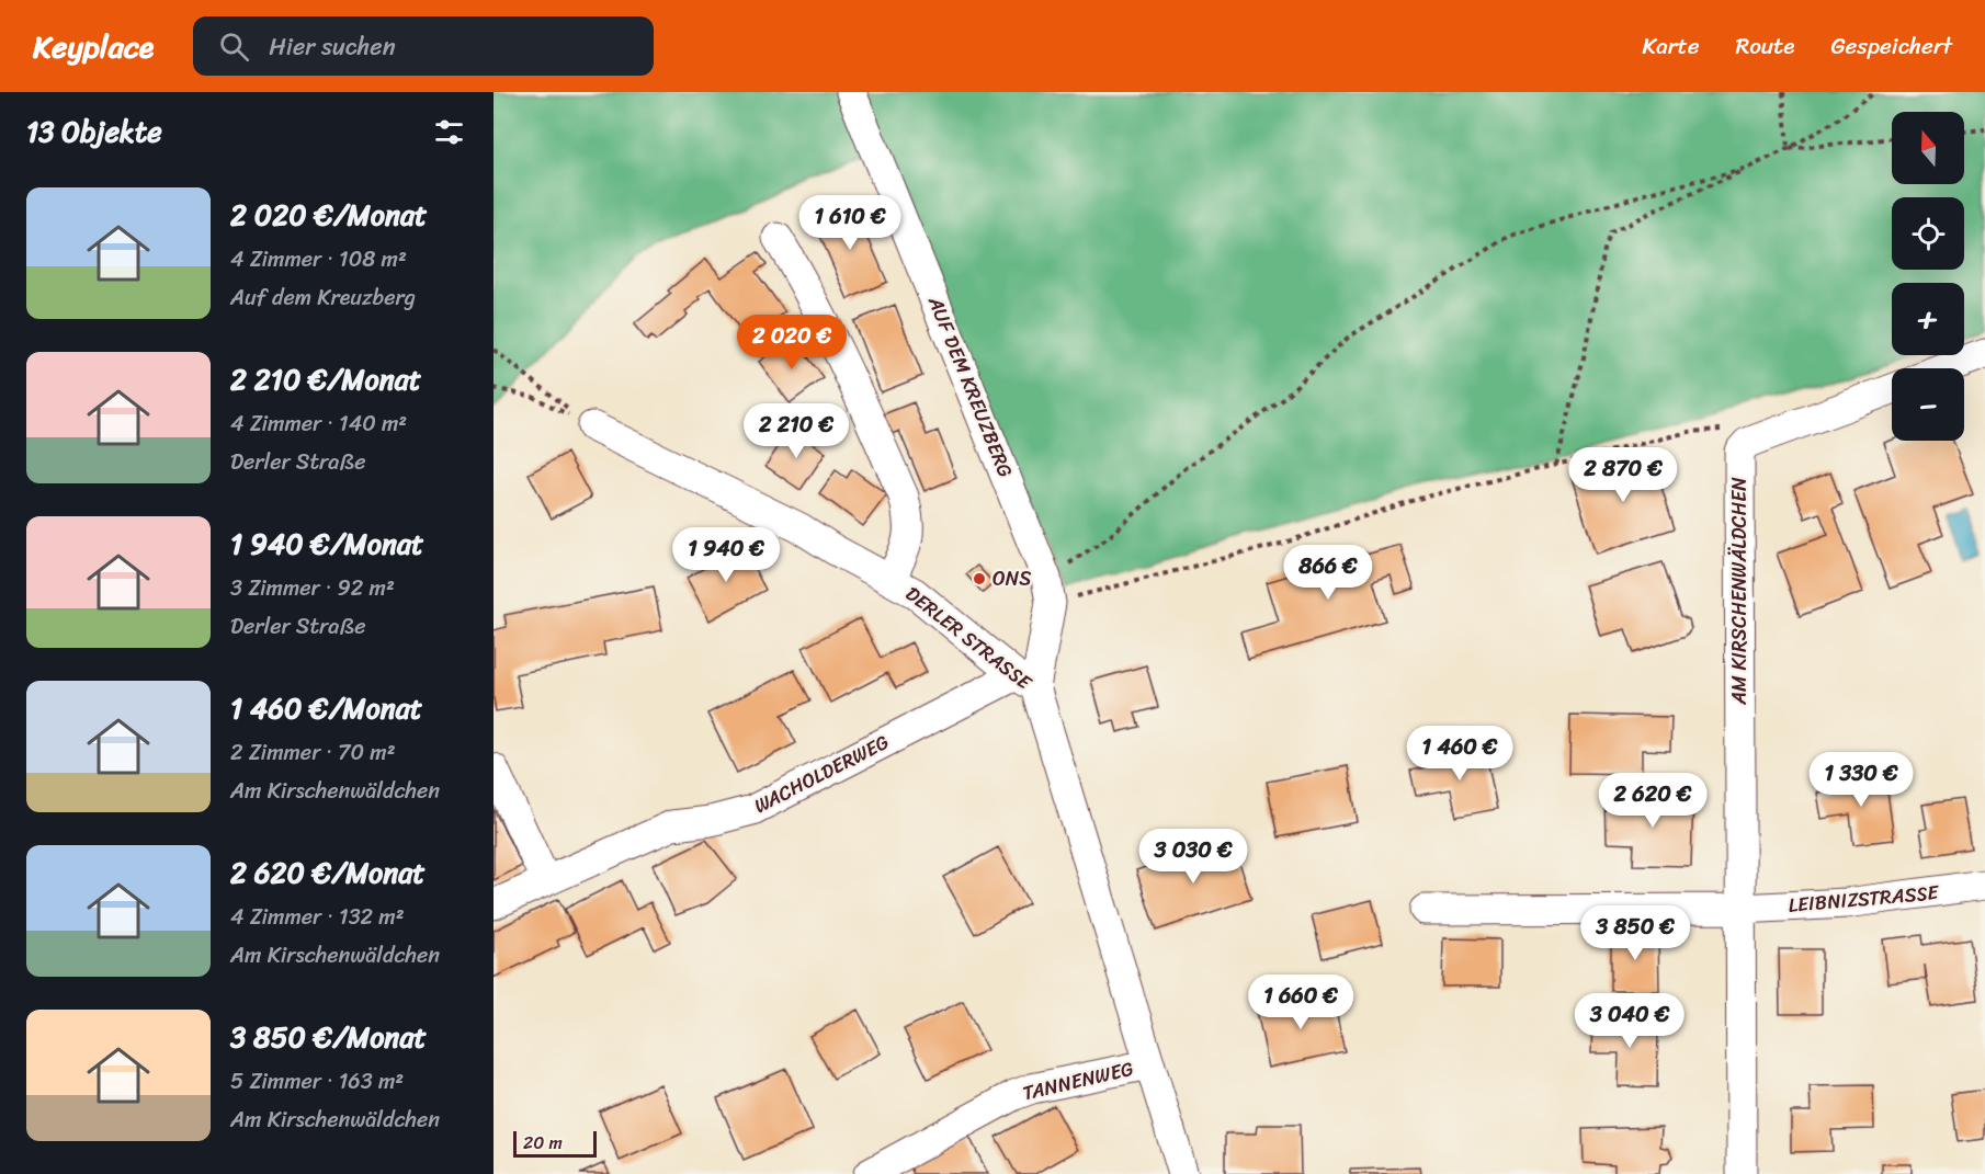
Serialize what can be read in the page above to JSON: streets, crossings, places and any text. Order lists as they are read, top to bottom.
{
  "streets": {
    "street": [
      "AUF DEM KREUZBERG",
      "AM KIRSCHENWÄLDCHEN",
      "DERLER STRASSE",
      "WACHOLDERWEG",
      "LEIBNIZSTRASSE",
      "TANNENWEG"
    ]
  },
  "crossings": [
    ["AM KIRSCHENWÄLDCHEN", "LEIBNIZSTRASSE"],
    ["DERLER STRASSE", "WACHOLDERWEG"],
    ["DERLER STRASSE", "TANNENWEG"]
  ],
  "places": ["ONS"],
  "scale_bar": "20 m",
  "north": "top",
  "page": {
    "header": "Keyplace",
    "search": "Hier suchen",
    "nav": ["Karte", "Route", "Gespeichert"],
    "heading": "13 Objekte",
    "map_buttons": ["+", "−"],
    "list": [
      {
        "name": "2 020 €/Monat",
        "note": "4 Zimmer · 108 m² · Auf dem Kreuzberg"
      },
      {
        "name": "2 210 €/Monat",
        "note": "4 Zimmer · 140 m² · Derler Straße"
      },
      {
        "name": "1 940 €/Monat",
        "note": "3 Zimmer · 92 m² · Derler Straße"
      },
      {
        "name": "1 460 €/Monat",
        "note": "2 Zimmer · 70 m² · Am Kirschenwäldchen"
      },
      {
        "name": "2 620 €/Monat",
        "note": "4 Zimmer · 132 m² · Am Kirschenwäldchen"
      },
      {
        "name": "3 850 €/Monat",
        "note": "5 Zimmer · 163 m² · Am Kirschenwäldchen"
      }
    ],
    "price": [
      "1 610 €",
      "2 020 €",
      "2 210 €",
      "2 870 €",
      "1 940 €",
      "866 €",
      "1 460 €",
      "1 330 €",
      "2 620 €",
      "3 030 €",
      "3 850 €",
      "1 660 €",
      "3 040 €"
    ],
    "scale": "20 m"
  }
}
